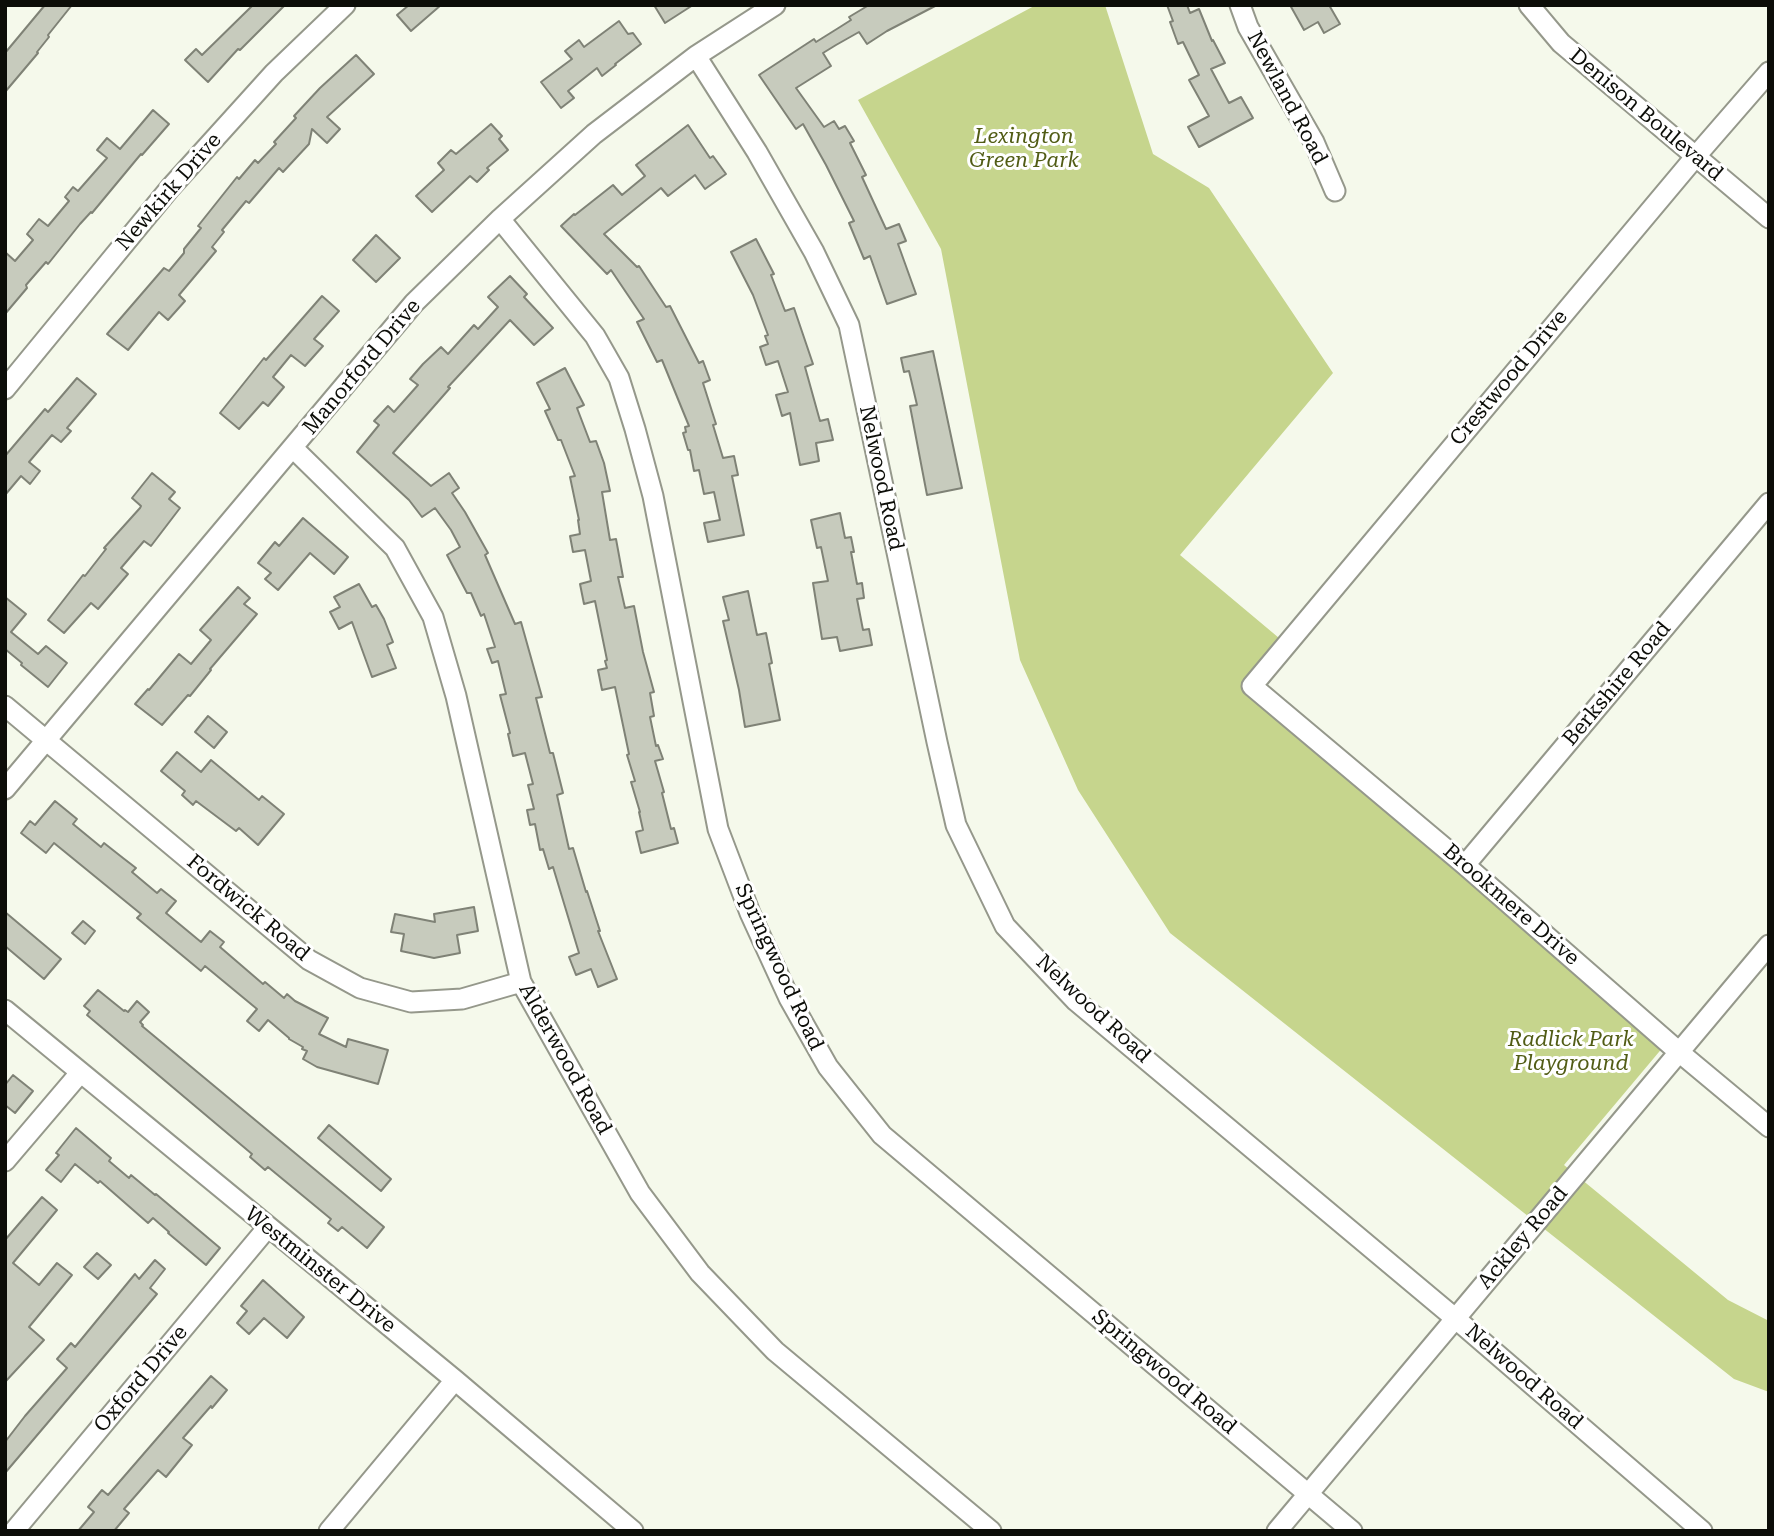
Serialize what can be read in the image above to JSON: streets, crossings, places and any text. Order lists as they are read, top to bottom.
{
  "streets": {
    "street": [
      "Newland Road",
      "Denison Boulevard",
      "Newkirk Drive",
      "Manorford Drive",
      "Crestwood Drive",
      "Nelwood Road",
      "Berkshire Road",
      "Brookmere Drive",
      "Fordwick Road",
      "Springwood Road",
      "Alderwood Road",
      "Ackley Road",
      "Westminster Drive",
      "Oxford Drive"
    ]
  },
  "crossings": [
    ["Denison Boulevard", "Crestwood Drive"],
    ["Manorford Drive", "Nelwood Road"],
    ["Manorford Drive", "Fordwick Road"],
    ["Manorford Drive", "Springwood Road"],
    ["Manorford Drive", "Alderwood Road"],
    ["Crestwood Drive", "Brookmere Drive"],
    ["Nelwood Road", "Ackley Road"],
    ["Berkshire Road", "Brookmere Drive"],
    ["Brookmere Drive", "Ackley Road"],
    ["Fordwick Road", "Alderwood Road"],
    ["Springwood Road", "Ackley Road"],
    ["Westminster Drive", "Oxford Drive"]
  ],
  "parks": ["Lexington Green Park", "Radlick Park Playground"]
}
